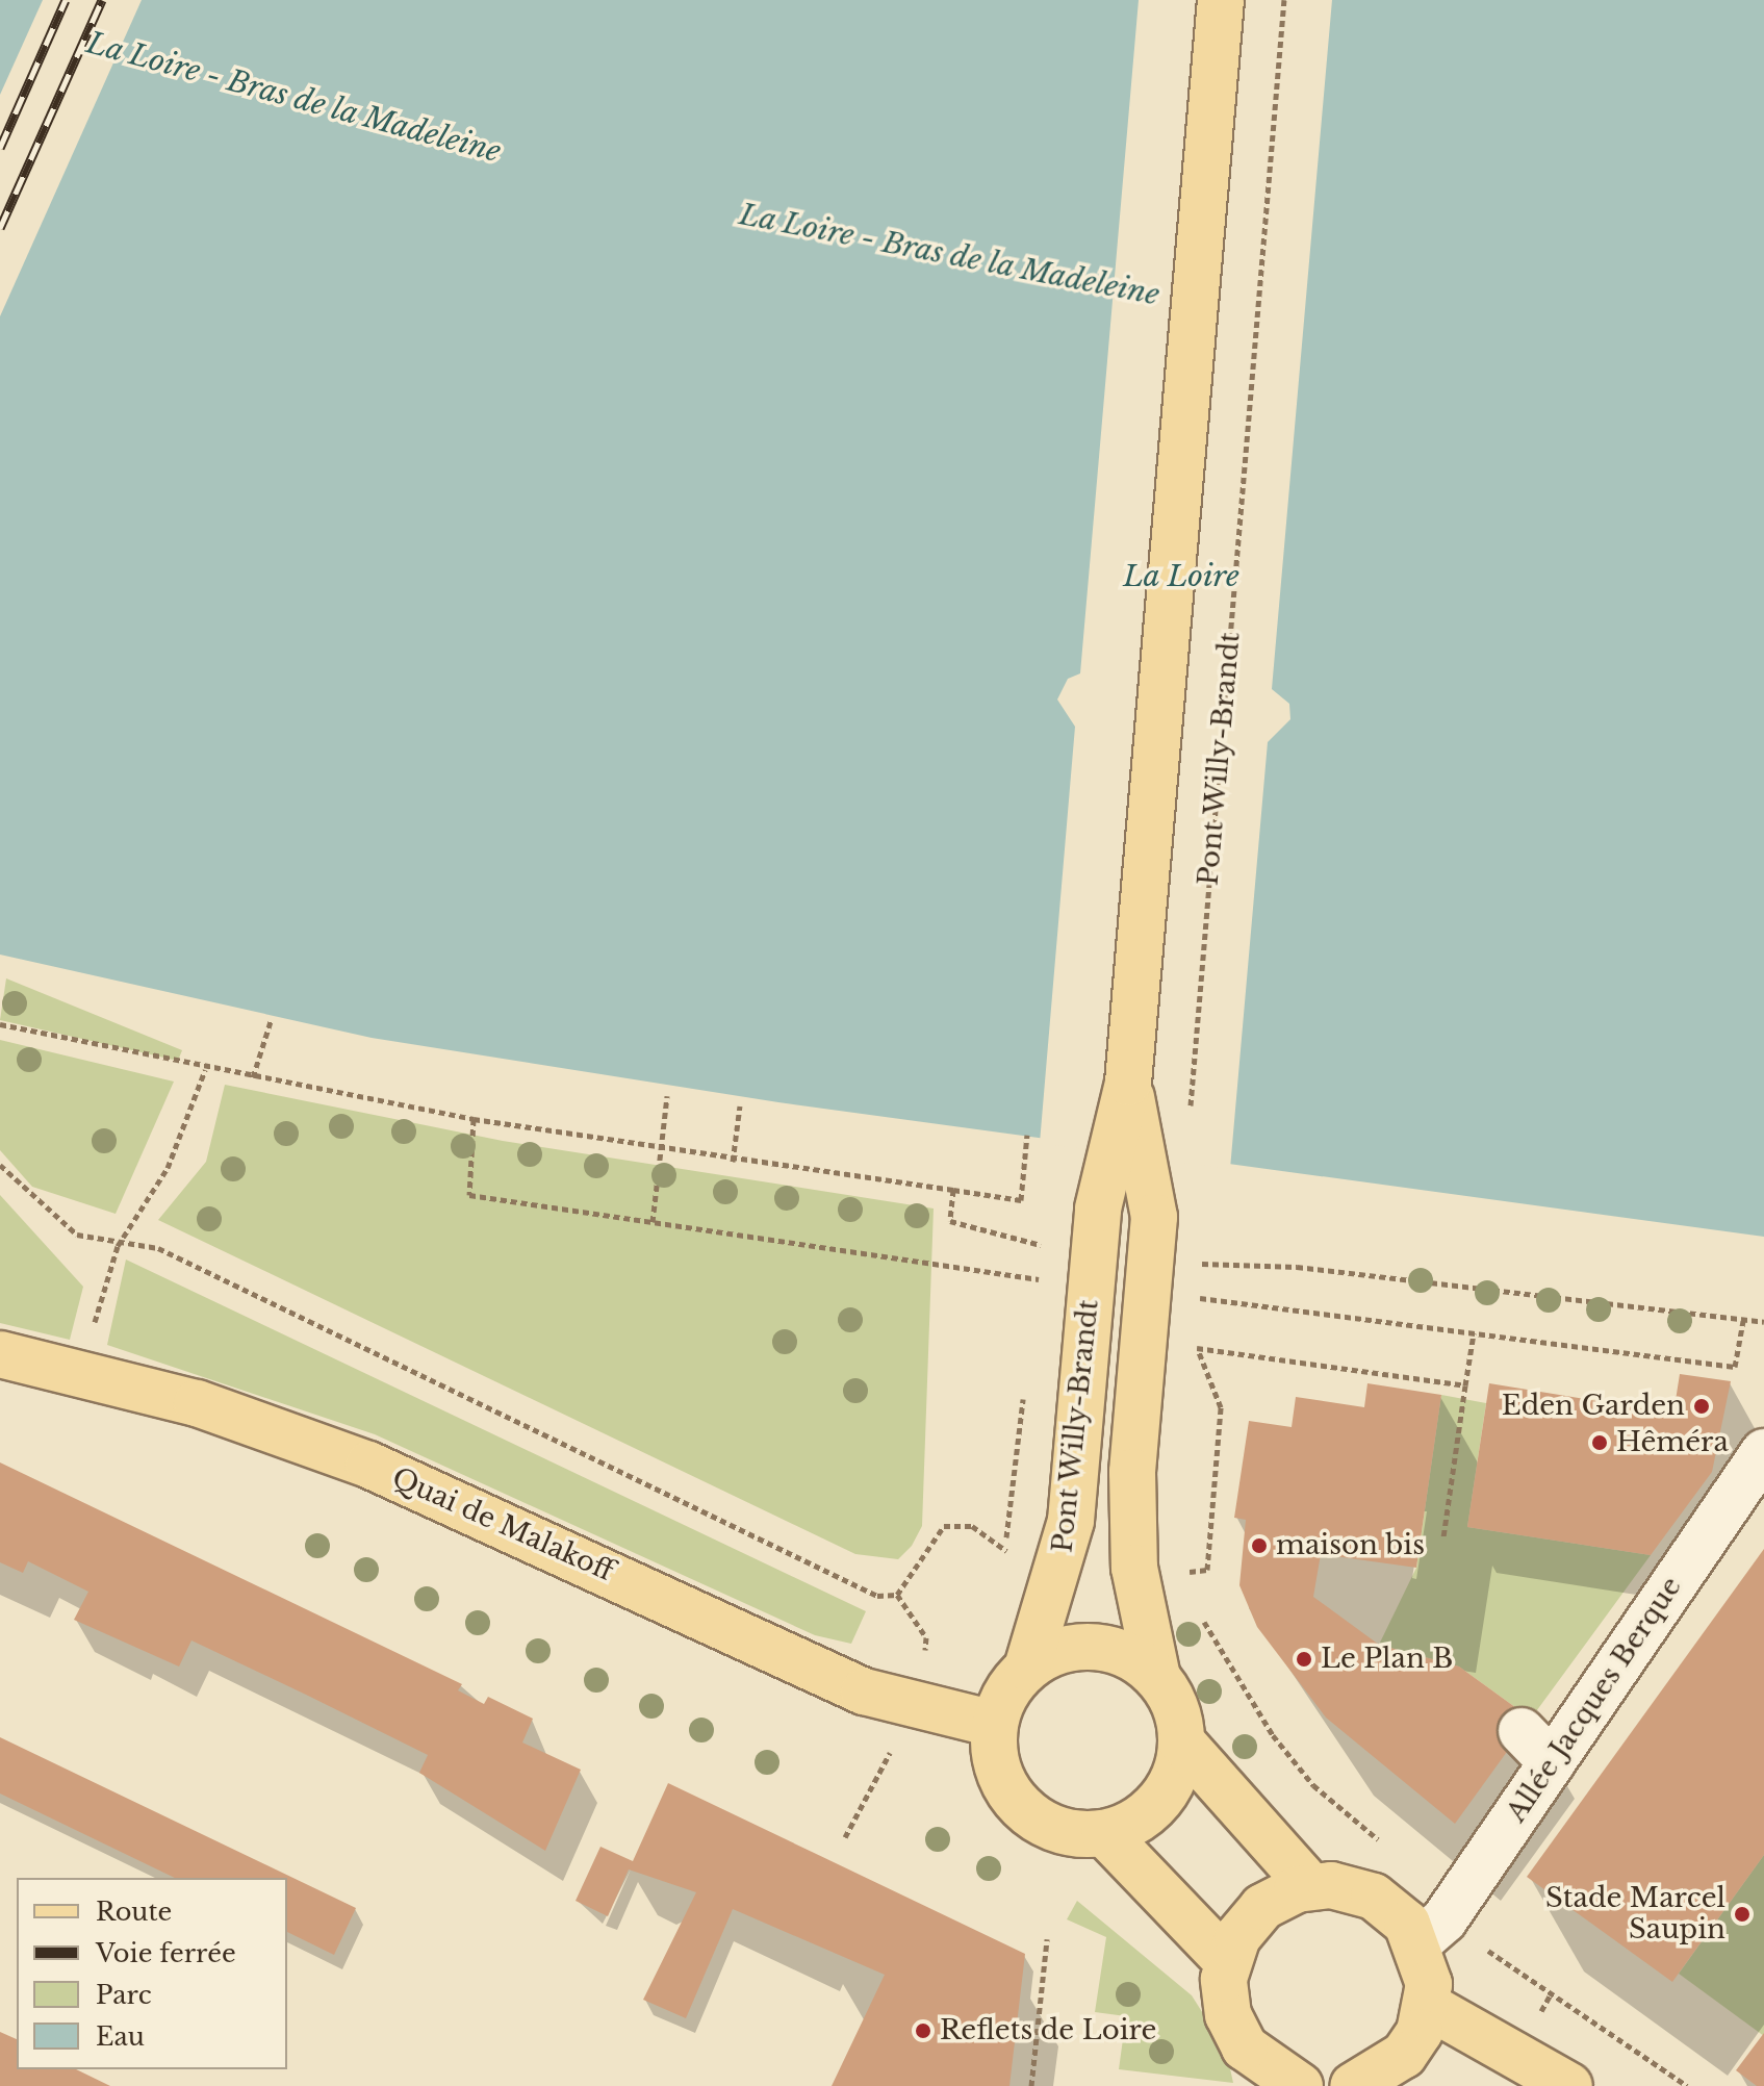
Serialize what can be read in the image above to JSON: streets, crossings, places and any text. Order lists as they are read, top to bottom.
{
  "streets": {
    "main road": ["Pont Willy-Brandt", "Quai de Malakoff"],
    "street": ["Allée Jacques Berque"]
  },
  "crossings": [
    ["Pont Willy-Brandt", "Quai de Malakoff"]
  ],
  "water": ["La Loire - Bras de la Madeleine", "La Loire"],
  "places": [
    "Eden Garden",
    "Hêméra",
    "maison bis",
    "Le Plan B",
    "Stade Marcel Saupin",
    "Reflets de Loire"
  ],
  "legend": [
    "Route",
    "Voie ferrée",
    "Parc",
    "Eau"
  ]
}
